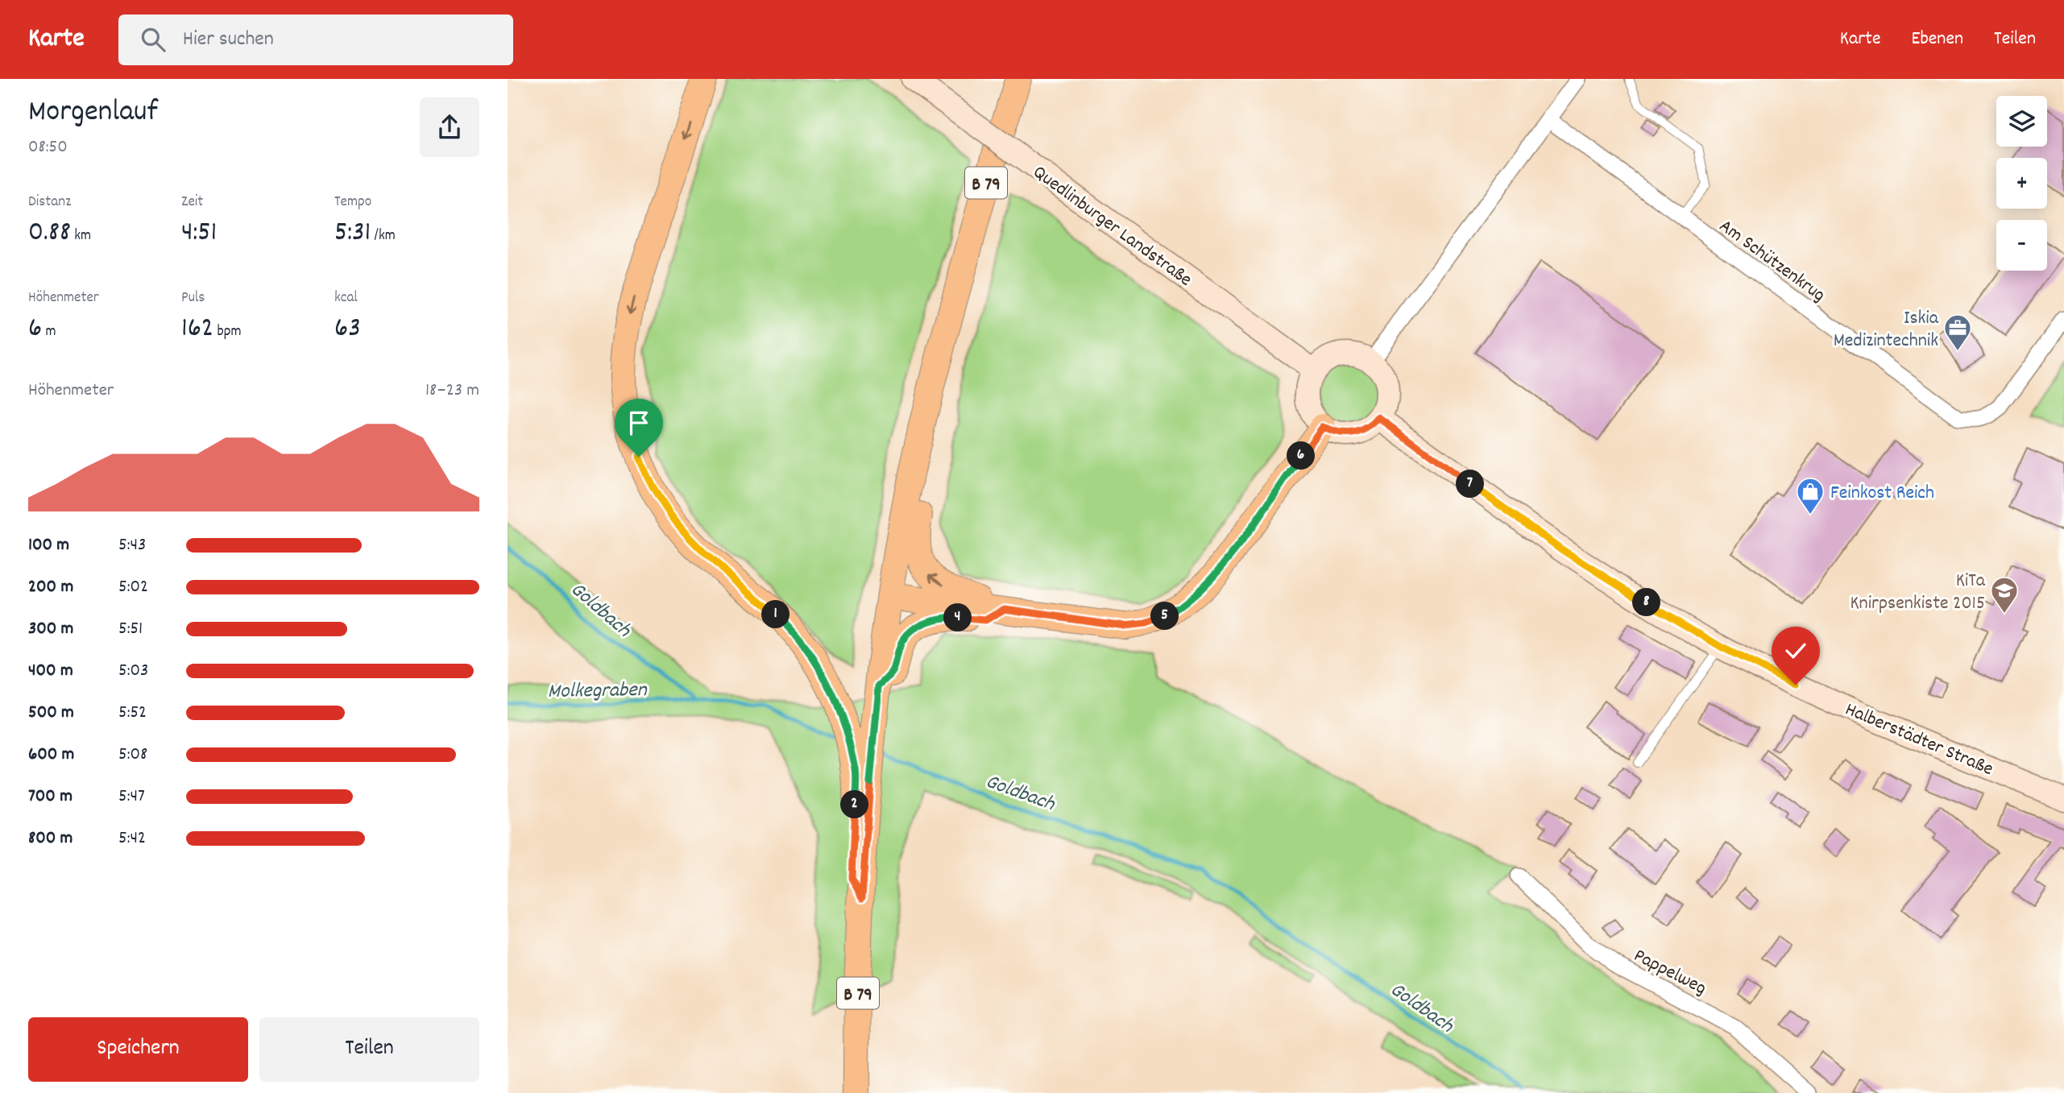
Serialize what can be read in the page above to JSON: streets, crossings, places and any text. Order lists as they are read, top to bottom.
{
  "streets": {
    "main road": ["B 79", "Quedlinburger Landstraße", "Halberstädter Straße"],
    "street": ["Am Schützenkrug", "Pappelweg"]
  },
  "crossings": [
    ["Quedlinburger Landstraße", "Halberstädter Straße"]
  ],
  "water": ["Goldbach", "Molkegraben"],
  "places": {
    "office": ["Iskia Medizintechnik"],
    "shop": ["Feinkost Reich"],
    "school or university": ["KiTa Knirpsenkiste 2015"]
  },
  "page": {
    "header": "Karte",
    "search": "Hier suchen",
    "nav": ["Karte", "Ebenen", "Teilen"],
    "heading": ["Morgenlauf", "08:50"],
    "map_buttons": ["+", "−"],
    "stats": [
      ["Distanz", "0.88 km"],
      ["Zeit", "4:51"],
      ["Tempo", "5:31 /km"],
      ["Höhenmeter", "6 m"],
      ["Puls", "162 bpm"],
      ["kcal", "63"]
    ],
    "chart": ["Höhenmeter", "18–23 m"],
    "pins": [
      "6",
      "7",
      "8",
      "1",
      "5",
      "4",
      "2"
    ],
    "list": [
      {
        "name": "100 m",
        "note": "5:43"
      },
      {
        "name": "200 m",
        "note": "5:02"
      },
      {
        "name": "300 m",
        "note": "5:51"
      },
      {
        "name": "400 m",
        "note": "5:03"
      },
      {
        "name": "500 m",
        "note": "5:52"
      },
      {
        "name": "600 m",
        "note": "5:08"
      },
      {
        "name": "700 m",
        "note": "5:47"
      },
      {
        "name": "800 m",
        "note": "5:42"
      }
    ],
    "buttons": ["Speichern", "Teilen"]
  }
}
